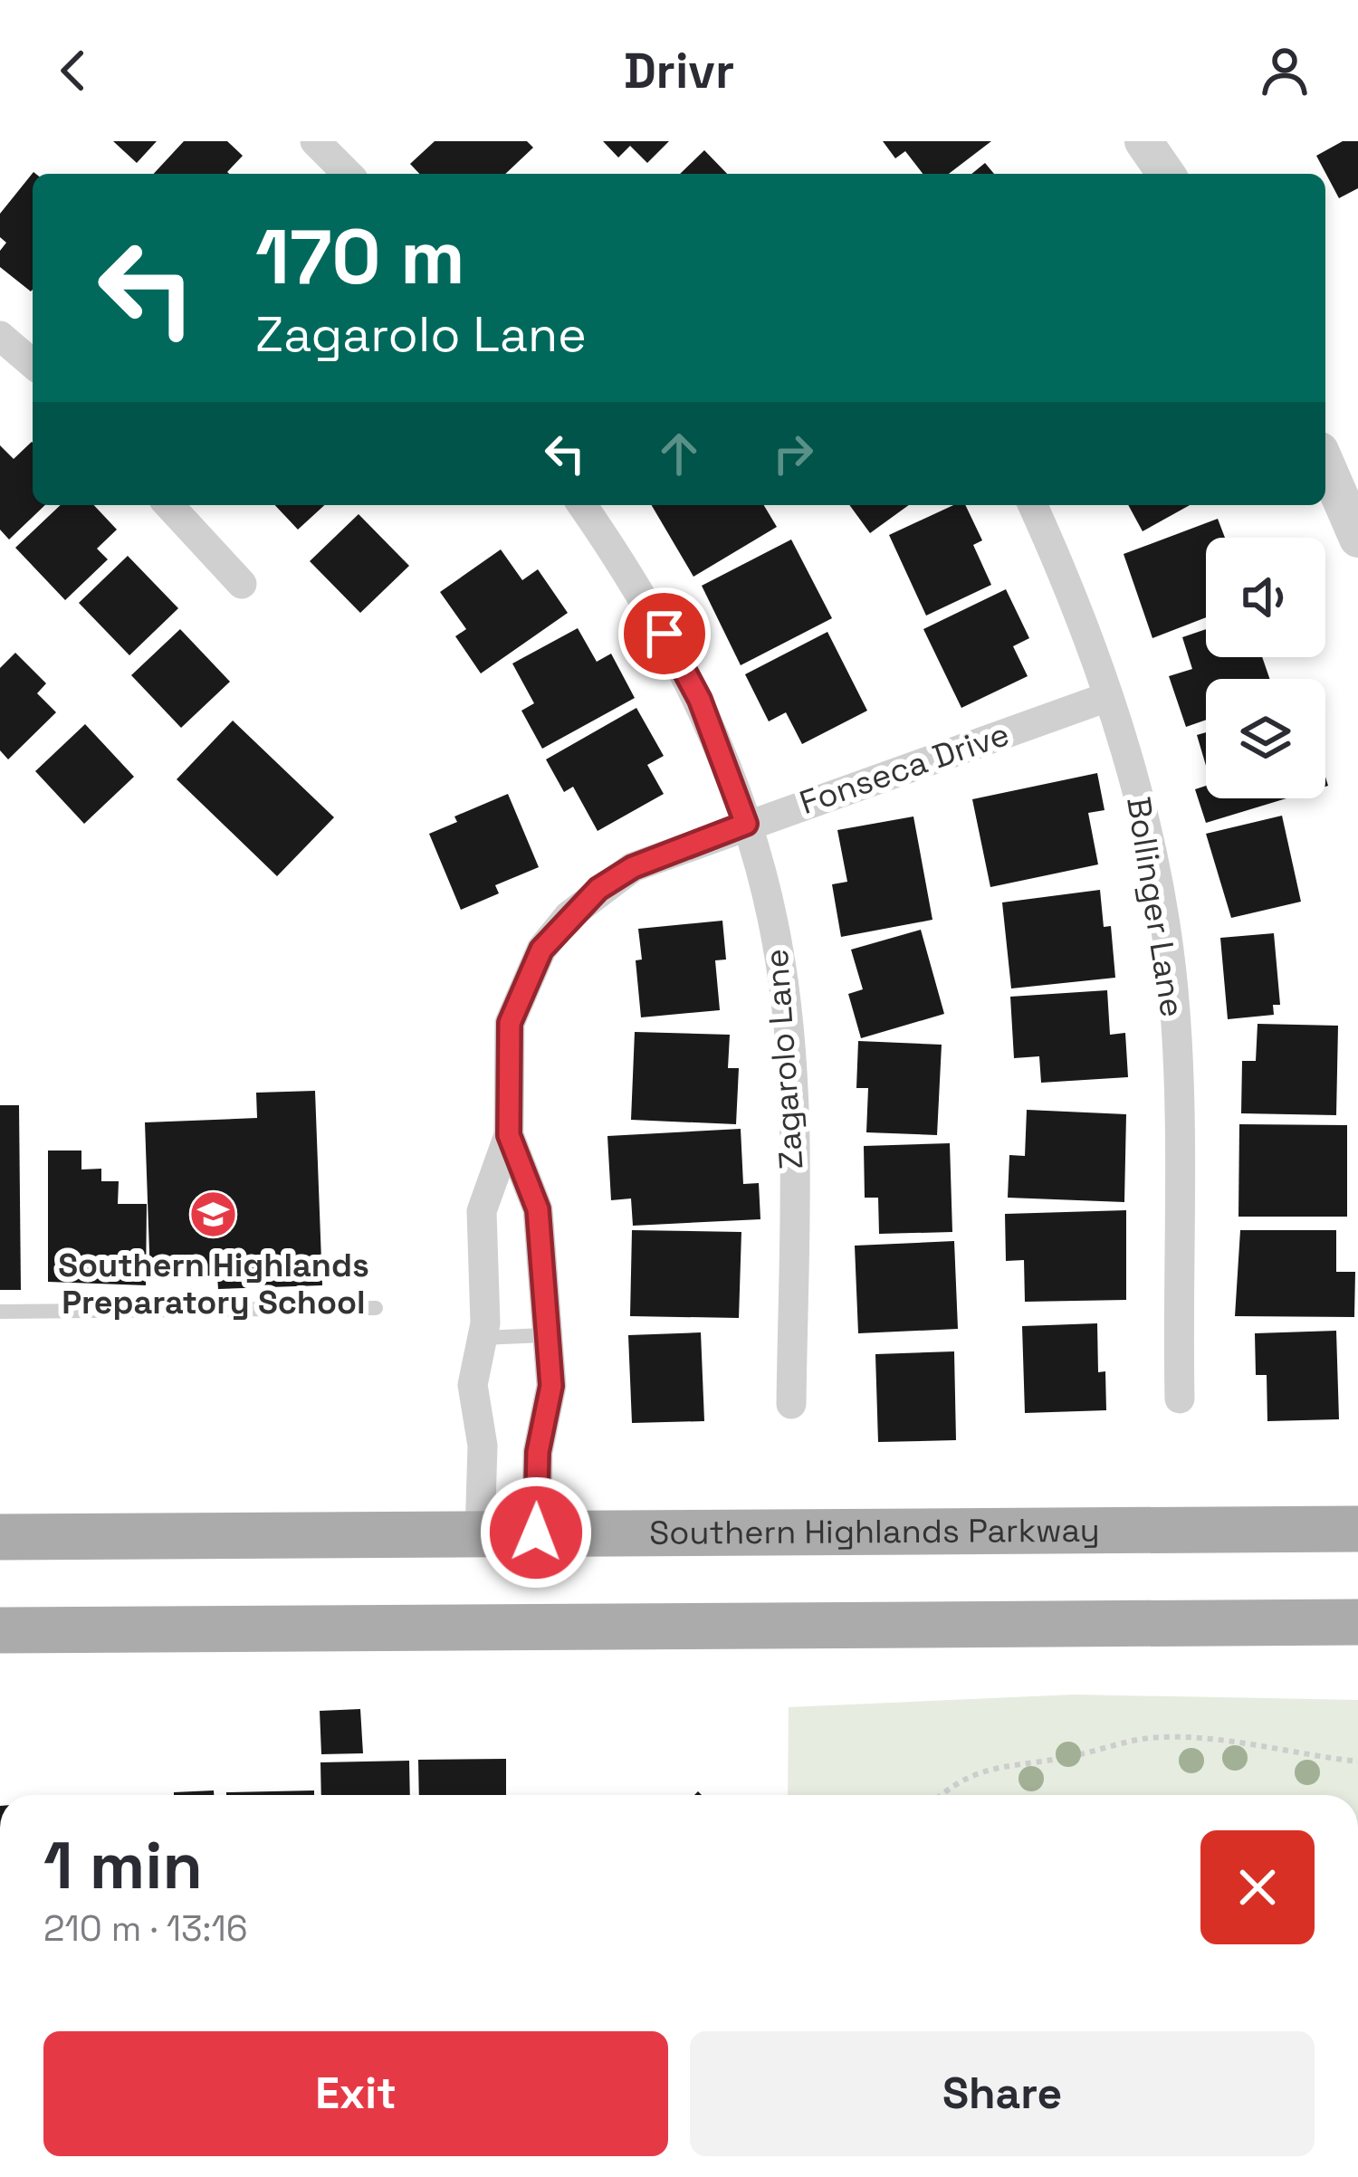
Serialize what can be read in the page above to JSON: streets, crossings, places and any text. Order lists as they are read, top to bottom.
{
  "streets": {
    "main road": ["Southern Highlands Parkway"],
    "street": ["Fonseca Drive", "Bollinger Lane", "Zagarolo Lane"]
  },
  "crossings": [
    ["Fonseca Drive", "Bollinger Lane"],
    ["Fonseca Drive", "Zagarolo Lane"],
    ["Fonseca Drive", "Southern Highlands Parkway"]
  ],
  "places": {
    "school or university": ["Southern Highlands Preparatory School"]
  },
  "page": {
    "header": "Drivr",
    "turn": ["170 m", "Zagarolo Lane"],
    "heading": ["1 min", "210 m · 13:16"],
    "buttons": ["Exit", "Share"]
  }
}
